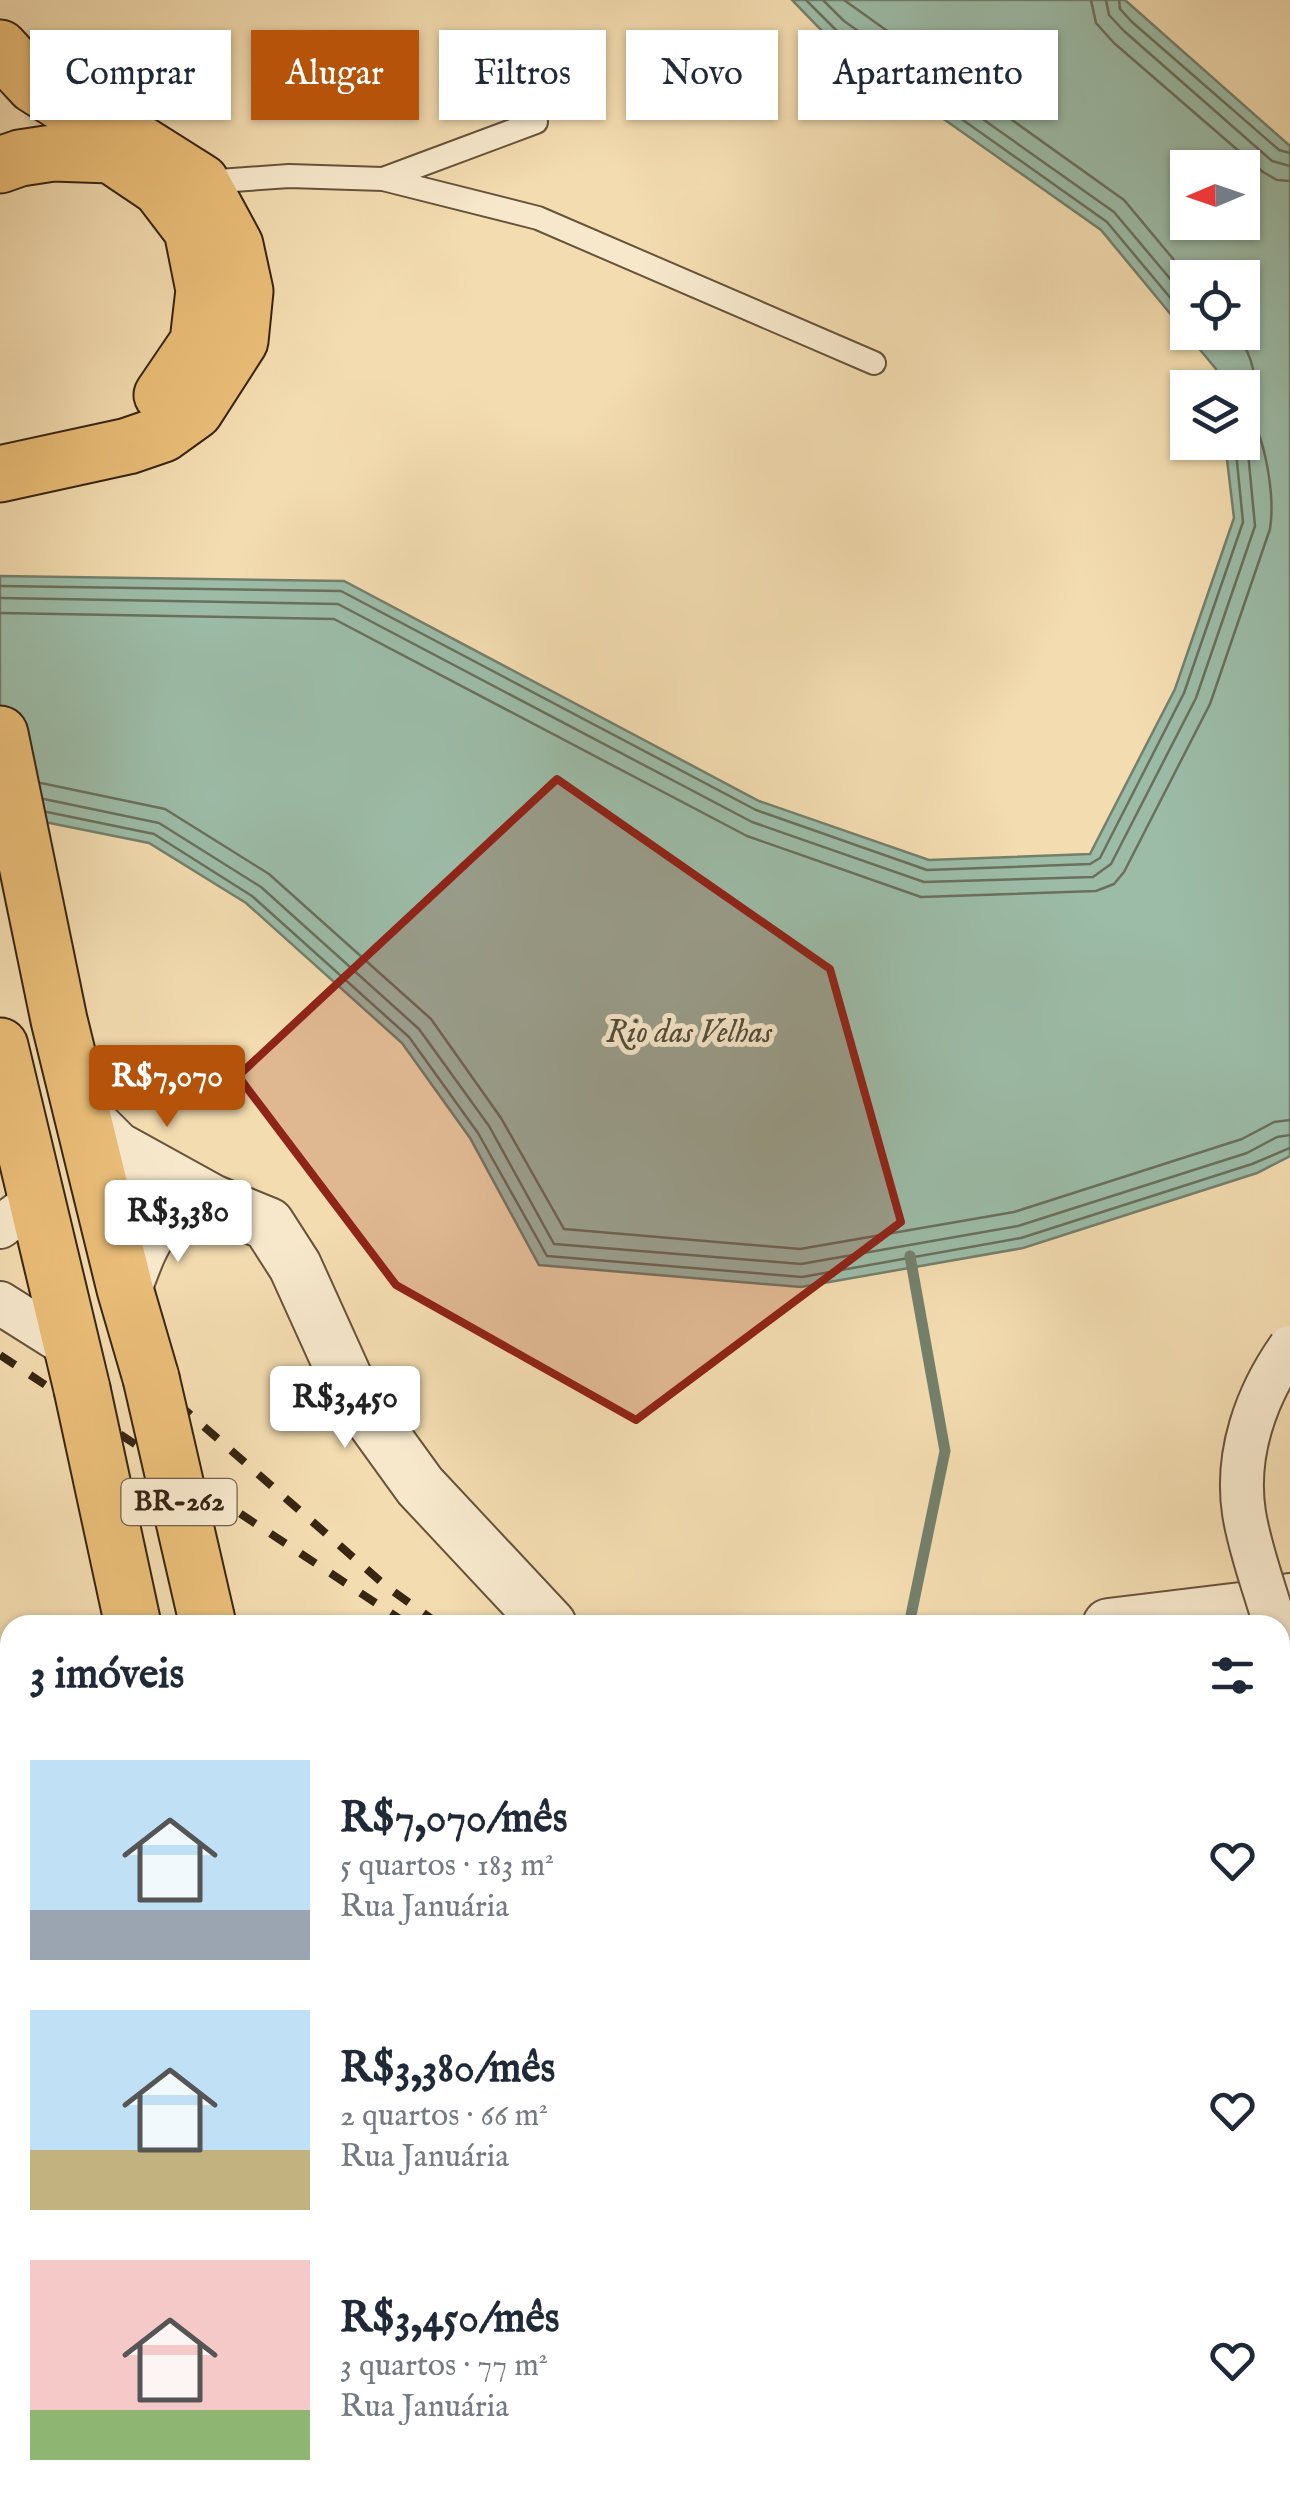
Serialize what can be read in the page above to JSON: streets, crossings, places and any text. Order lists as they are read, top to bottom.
{
  "streets": {
    "main road": ["BR-262"]
  },
  "water": ["Rio das Velhas"],
  "north": "left",
  "page": {
    "chip": [
      "Comprar",
      "Alugar",
      "Filtros",
      "Novo",
      "Apartamento"
    ],
    "price": ["R$7,070", "R$3,380", "R$3,450"],
    "heading": "3 imóveis",
    "list": [
      {
        "name": "R$7,070/mês",
        "note": "5 quartos · 183 m² · Rua Januária"
      },
      {
        "name": "R$3,380/mês",
        "note": "2 quartos · 66 m² · Rua Januária"
      },
      {
        "name": "R$3,450/mês",
        "note": "3 quartos · 77 m² · Rua Januária"
      }
    ]
  }
}
